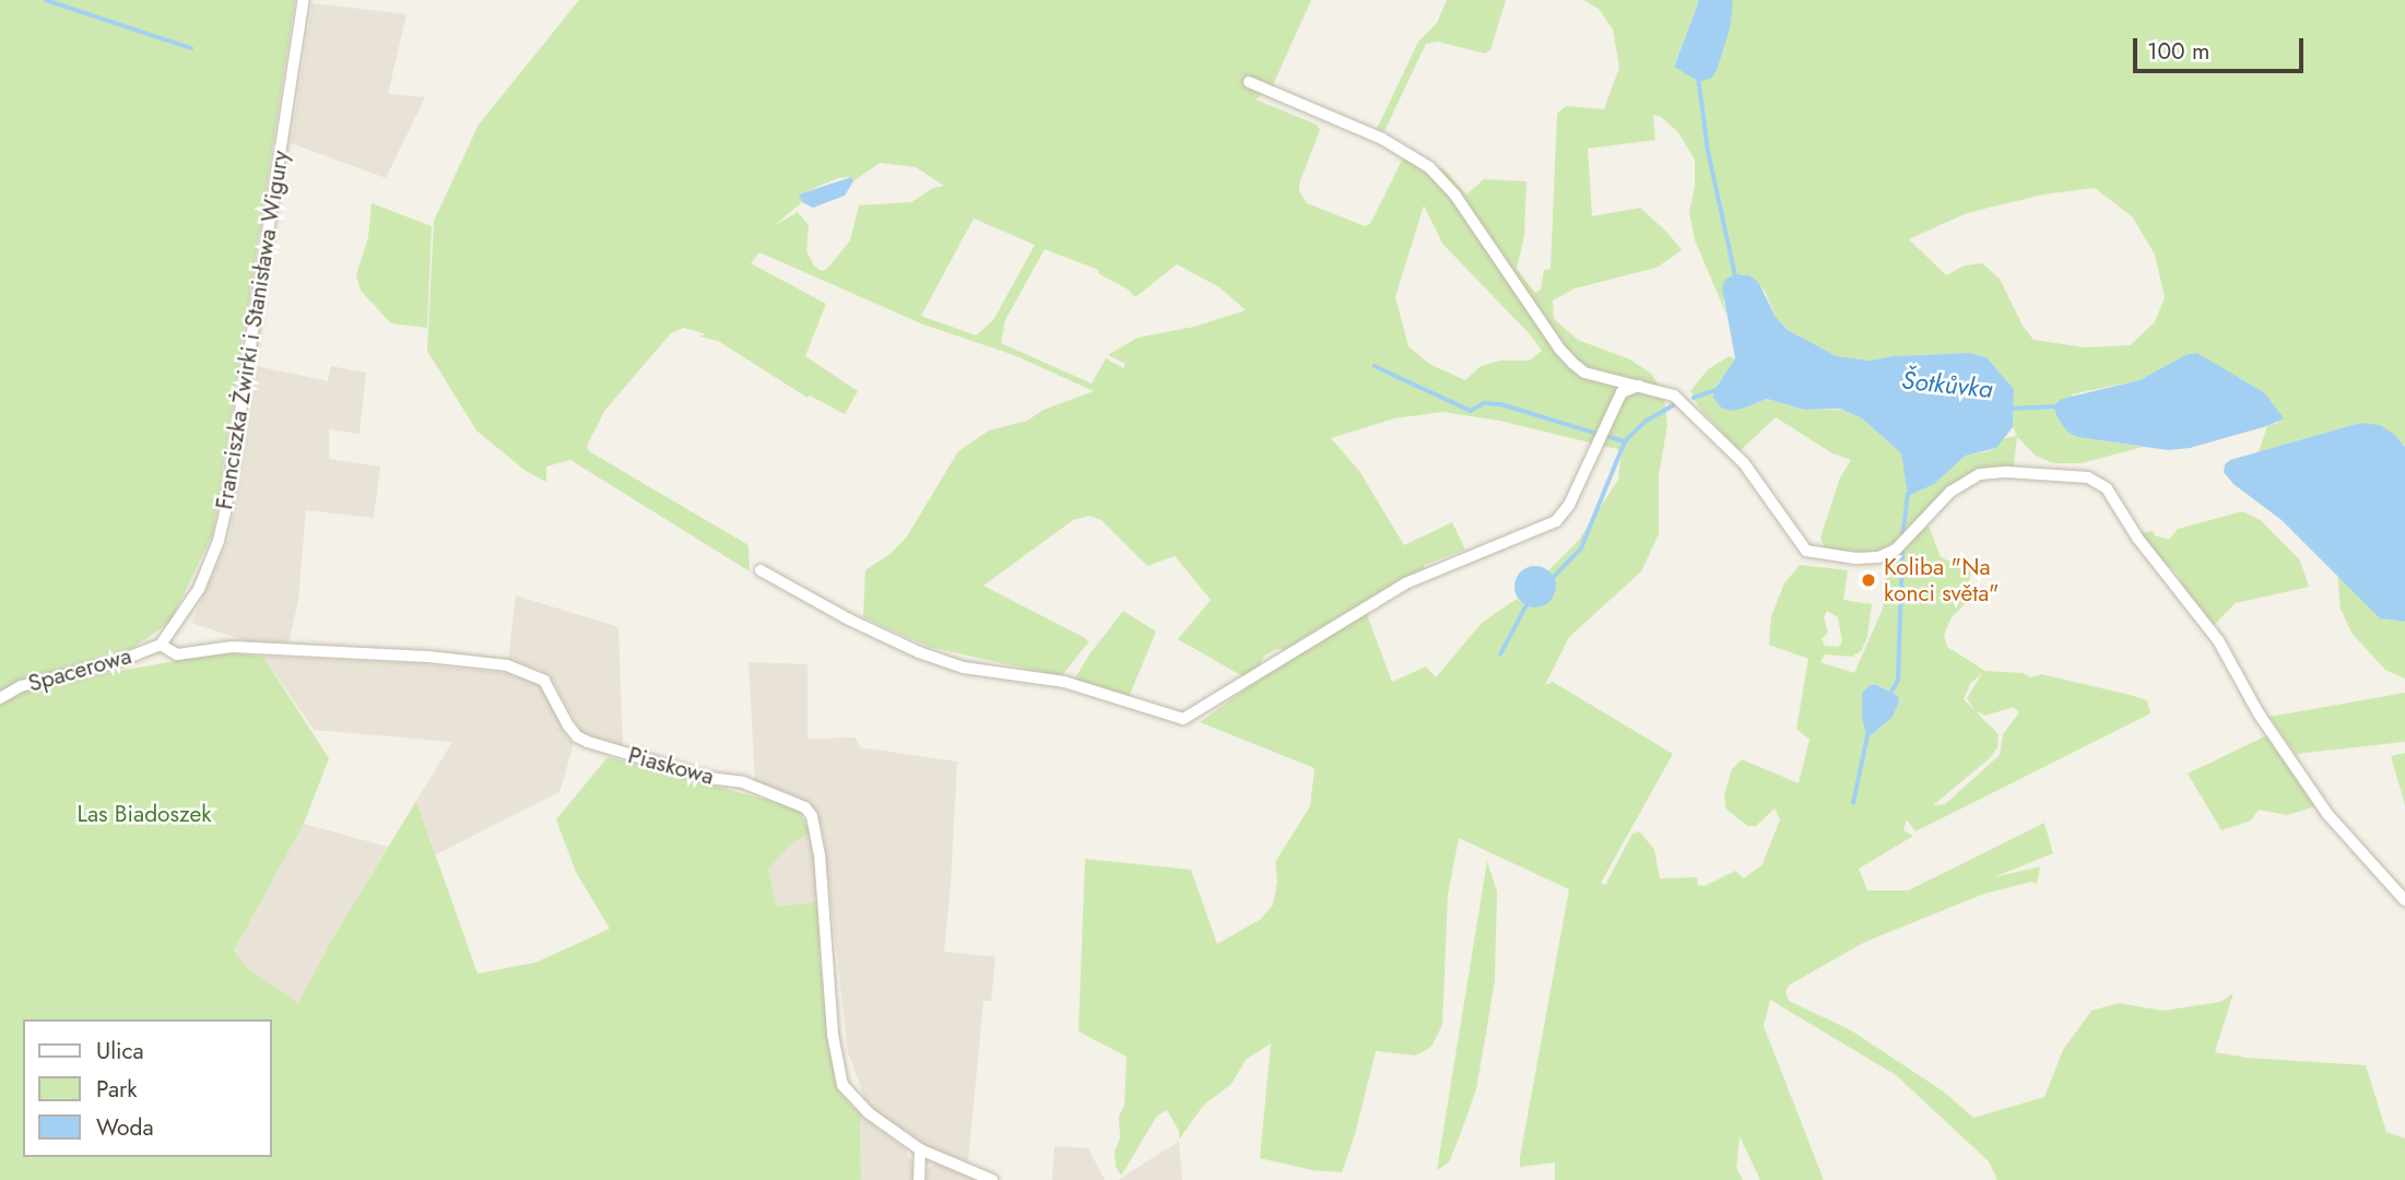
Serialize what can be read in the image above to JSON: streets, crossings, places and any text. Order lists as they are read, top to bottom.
{
  "streets": {
    "street": ["Franciszka Żwirki i Stanisława Wigury", "Spacerowa", "Piaskowa"]
  },
  "crossings": [
    ["Franciszka Żwirki i Stanisława Wigury", "Spacerowa"],
    ["Franciszka Żwirki i Stanisława Wigury", "Piaskowa"],
    ["Spacerowa", "Piaskowa"]
  ],
  "water": ["Šotkůvka"],
  "parks": ["Las Biadoszek"],
  "places": ["Koliba \"Na konci světa\""],
  "legend": ["Ulica", "Park", "Woda"],
  "scale_bar": "100 m"
}
